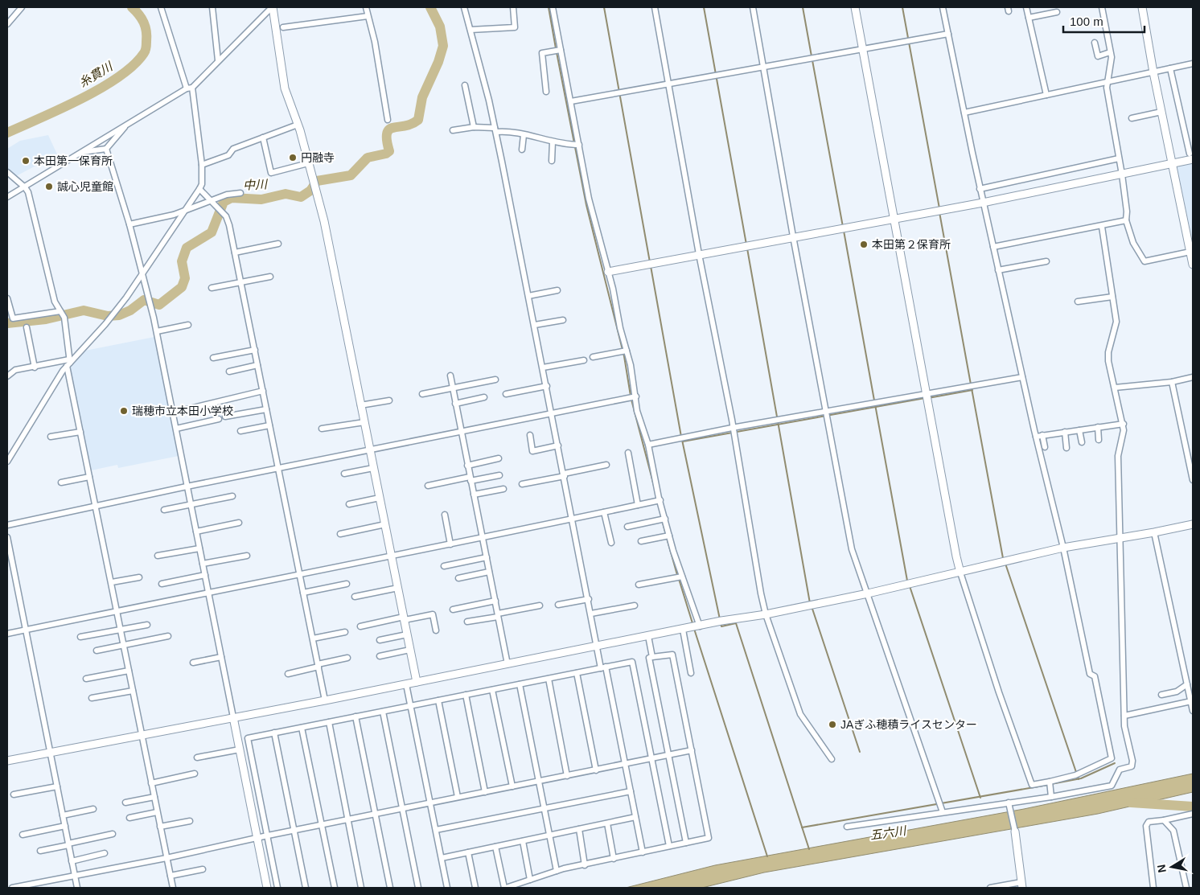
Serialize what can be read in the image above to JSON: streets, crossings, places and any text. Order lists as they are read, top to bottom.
{
  "water": ["糸貫川", "中川", "五六川"],
  "places": [
    "円融寺",
    "本田第一保育所",
    "誠心児童館",
    "本田第２保育所",
    "瑞穂市立本田小学校",
    "JAぎふ穂積ライスセンター"
  ],
  "scale_bar": "100 m",
  "north": "left"
}
